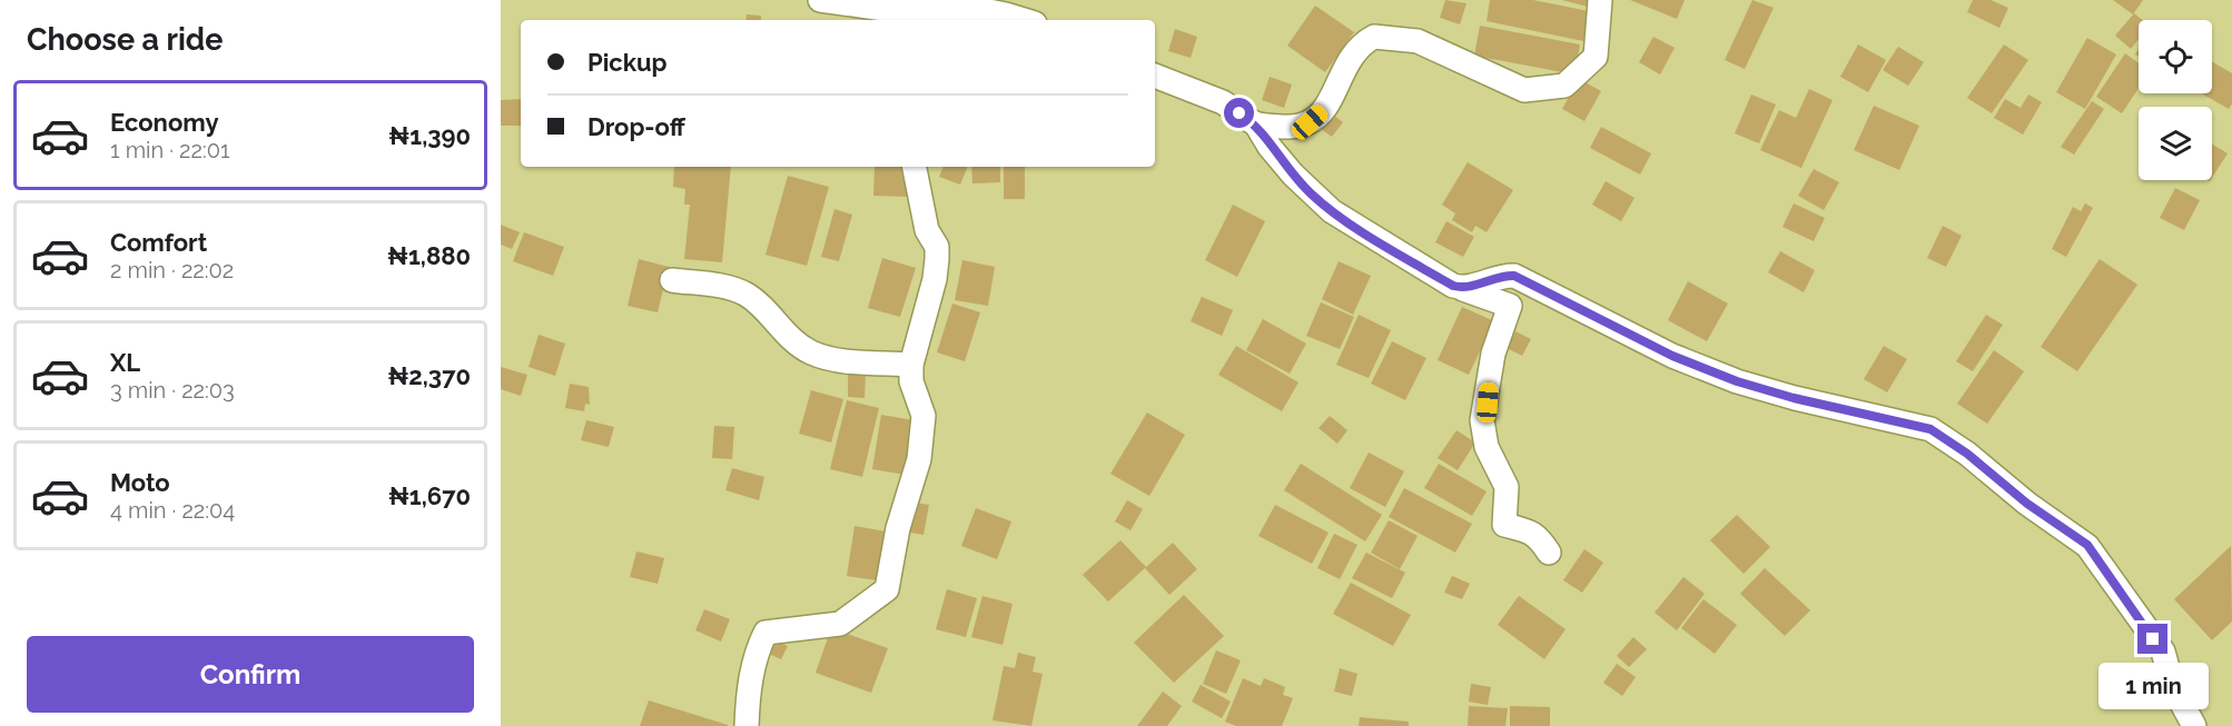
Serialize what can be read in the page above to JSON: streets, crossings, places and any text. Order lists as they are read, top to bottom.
{
  "page": {
    "heading": "Choose a ride",
    "banner": ["Pickup", "Drop-off"],
    "list": [
      {
        "name": "Economy",
        "note": "1 min · 22:01",
        "value": "₦1,390"
      },
      {
        "name": "Comfort",
        "note": "2 min · 22:02",
        "value": "₦1,880"
      },
      {
        "name": "XL",
        "note": "3 min · 22:03",
        "value": "₦2,370"
      },
      {
        "name": "Moto",
        "note": "4 min · 22:04",
        "value": "₦1,670"
      }
    ],
    "buttons": "Confirm",
    "bubble": "1 min"
  }
}
